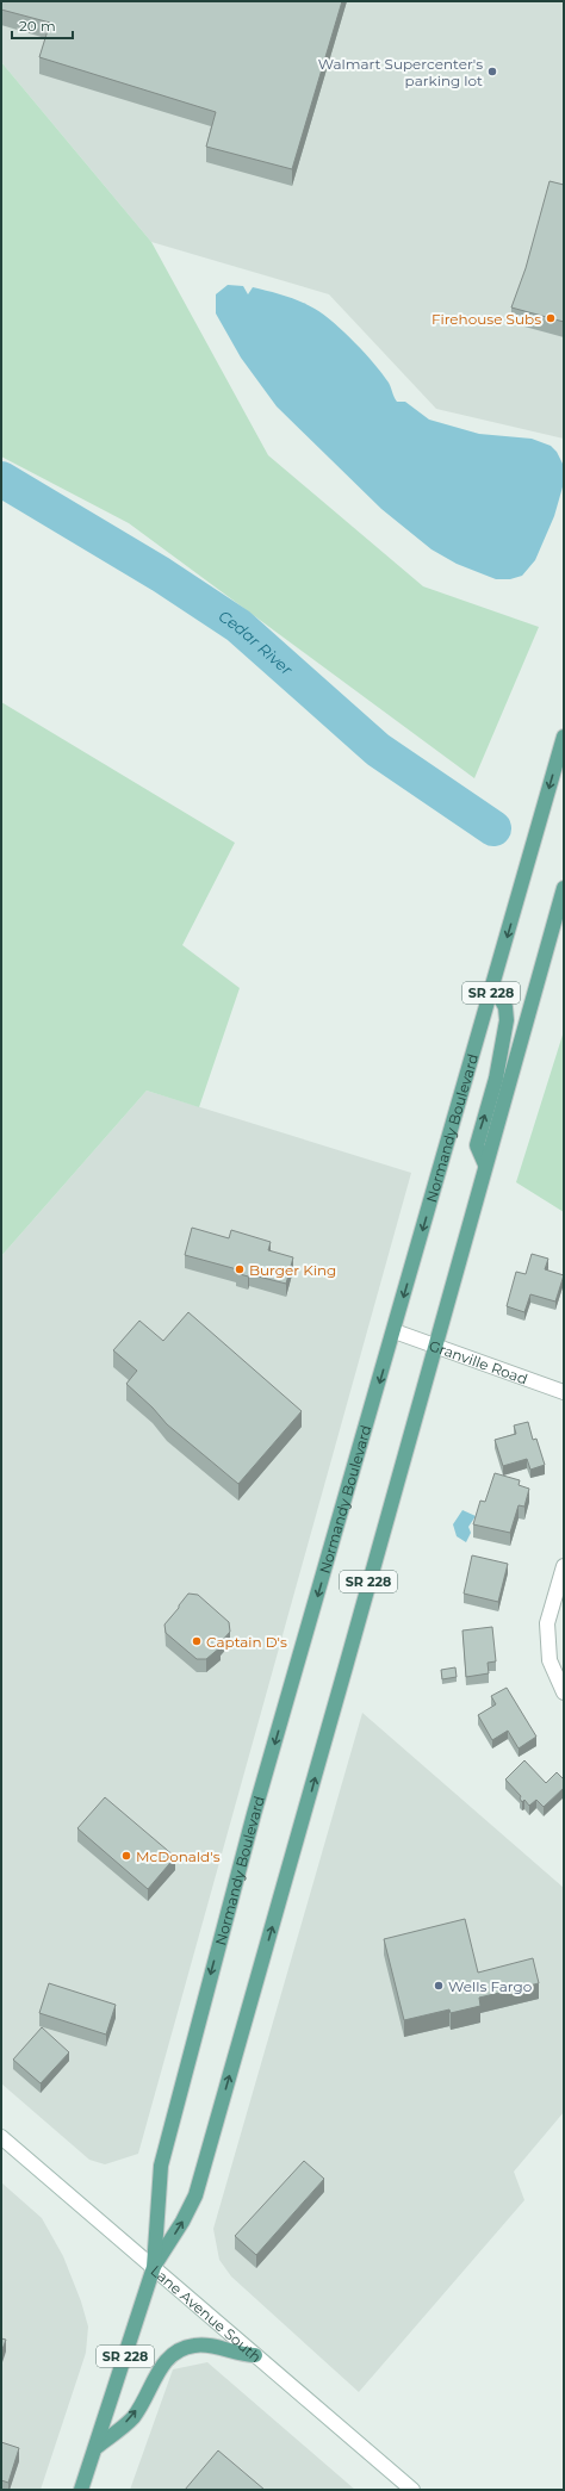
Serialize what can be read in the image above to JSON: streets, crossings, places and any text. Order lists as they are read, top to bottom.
{
  "streets": {
    "main road": [
      "SR 228",
      "Normandy Boulevard",
      "Granville Road",
      "Lane Avenue South"
    ]
  },
  "crossings": [
    ["Normandy Boulevard", "Granville Road"],
    ["Normandy Boulevard", "Lane Avenue South"]
  ],
  "water": ["Cedar River"],
  "places": [
    "Walmart Supercenter's parking lot",
    "Firehouse Subs",
    "Burger King",
    "Captain D's",
    "McDonald's",
    "Wells Fargo"
  ],
  "scale_bar": "20 m"
}
